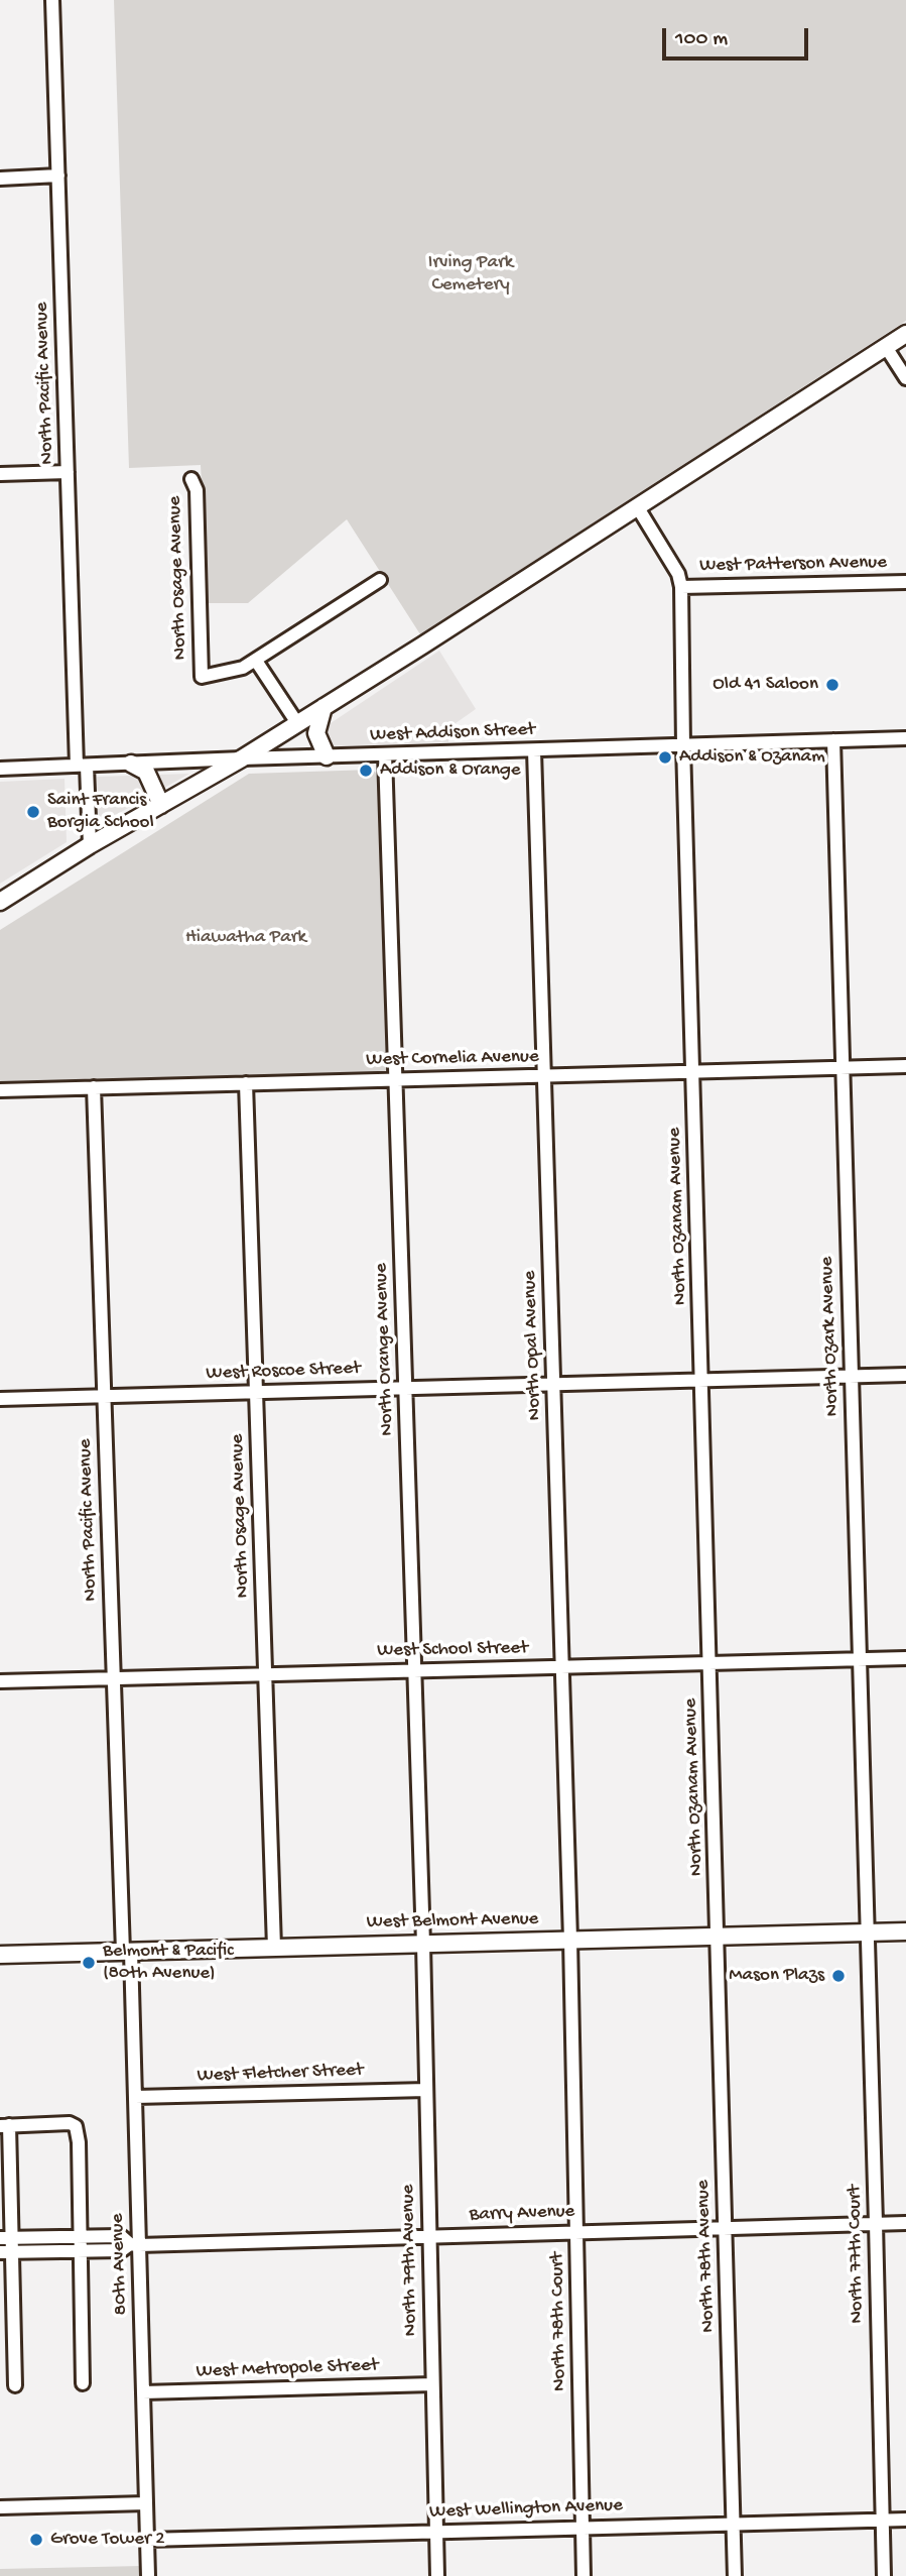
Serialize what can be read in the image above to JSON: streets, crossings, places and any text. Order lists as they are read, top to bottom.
{
  "streets": {
    "main road": ["West Belmont Avenue"],
    "street": [
      "North Pacific Avenue",
      "West Patterson Avenue",
      "North Osage Avenue",
      "West Addison Street",
      "West Cornelia Avenue",
      "North Ozanam Avenue",
      "North Ozark Avenue",
      "North Opal Avenue",
      "North Orange Avenue",
      "West Roscoe Street",
      "West School Street",
      "West Fletcher Street",
      "Barry Avenue",
      "North 77th Court",
      "North 78th Avenue",
      "North 79th Avenue",
      "80th Avenue",
      "North 78th Court",
      "West Metropole Street",
      "West Wellington Avenue"
    ]
  },
  "crossings": [
    ["North Pacific Avenue", "West Addison Street"],
    ["North Pacific Avenue", "West Cornelia Avenue"],
    ["North Pacific Avenue", "West Roscoe Street"],
    ["North Pacific Avenue", "West School Street"],
    ["North Pacific Avenue", "West Belmont Avenue"],
    ["North Pacific Avenue", "80th Avenue"],
    ["West Patterson Avenue", "North Ozanam Avenue"],
    ["North Osage Avenue", "West Cornelia Avenue"],
    ["North Osage Avenue", "West Roscoe Street"],
    ["North Osage Avenue", "West School Street"],
    ["North Osage Avenue", "West Belmont Avenue"],
    ["West Addison Street", "North Ozanam Avenue"],
    ["West Addison Street", "North Ozark Avenue"],
    ["West Addison Street", "North Opal Avenue"],
    ["West Addison Street", "North Orange Avenue"],
    ["West Cornelia Avenue", "North Ozanam Avenue"],
    ["West Cornelia Avenue", "North Ozark Avenue"],
    ["West Cornelia Avenue", "North Opal Avenue"],
    ["West Cornelia Avenue", "North Orange Avenue"],
    ["North Ozanam Avenue", "West Roscoe Street"],
    ["North Ozanam Avenue", "West School Street"],
    ["North Ozanam Avenue", "West Belmont Avenue"],
    ["North Ozanam Avenue", "North 78th Avenue"],
    ["North Ozark Avenue", "West Roscoe Street"],
    ["North Ozark Avenue", "West School Street"],
    ["North Ozark Avenue", "West Belmont Avenue"],
    ["North Ozark Avenue", "North 77th Court"],
    ["North Opal Avenue", "West Roscoe Street"],
    ["North Opal Avenue", "West School Street"],
    ["North Opal Avenue", "West Belmont Avenue"],
    ["North Opal Avenue", "North 78th Court"],
    ["North Orange Avenue", "West Roscoe Street"],
    ["North Orange Avenue", "West School Street"],
    ["North Orange Avenue", "West Belmont Avenue"],
    ["North Orange Avenue", "North 79th Avenue"],
    ["West Belmont Avenue", "North 77th Court"],
    ["West Belmont Avenue", "North 78th Avenue"],
    ["West Belmont Avenue", "North 79th Avenue"],
    ["West Belmont Avenue", "80th Avenue"],
    ["West Belmont Avenue", "North 78th Court"],
    ["West Fletcher Street", "North 79th Avenue"],
    ["West Fletcher Street", "80th Avenue"],
    ["Barry Avenue", "North 77th Court"],
    ["Barry Avenue", "North 78th Avenue"],
    ["Barry Avenue", "North 79th Avenue"],
    ["Barry Avenue", "80th Avenue"],
    ["Barry Avenue", "North 78th Court"],
    ["North 77th Court", "West Wellington Avenue"],
    ["North 78th Avenue", "West Wellington Avenue"],
    ["North 79th Avenue", "West Metropole Street"],
    ["North 79th Avenue", "West Wellington Avenue"],
    ["80th Avenue", "West Metropole Street"],
    ["80th Avenue", "West Wellington Avenue"],
    ["North 78th Court", "West Wellington Avenue"]
  ],
  "parks": ["Irving Park Cemetery", "Hiawatha Park"],
  "places": [
    "Old 41 Saloon",
    "Addison & Ozanam",
    "Addison & Orange",
    "Saint Francis Borgia School",
    "Belmont & Pacific (80th Avenue)",
    "Mason Plazs",
    "Grove Tower 2"
  ],
  "scale_bar": "100 m"
}
